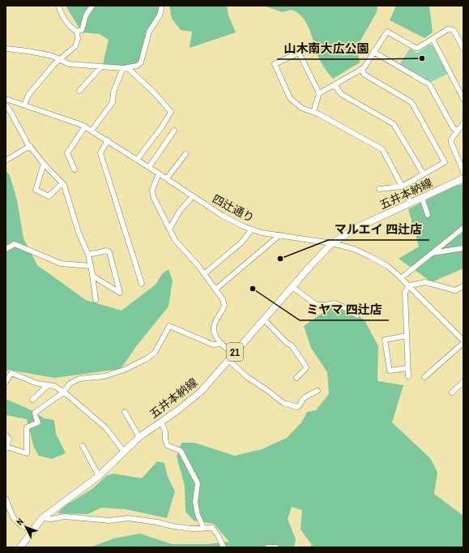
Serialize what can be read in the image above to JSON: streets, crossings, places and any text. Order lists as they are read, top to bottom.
{
  "streets": {
    "main road": ["五井本納線", "21"],
    "street": ["四辻通り"]
  },
  "crossings": [
    ["五井本納線", "四辻通り"]
  ],
  "places": ["山木南大広公園", "マルエイ 四辻店", "ミヤマ 四辻店"],
  "north": "top left"
}
